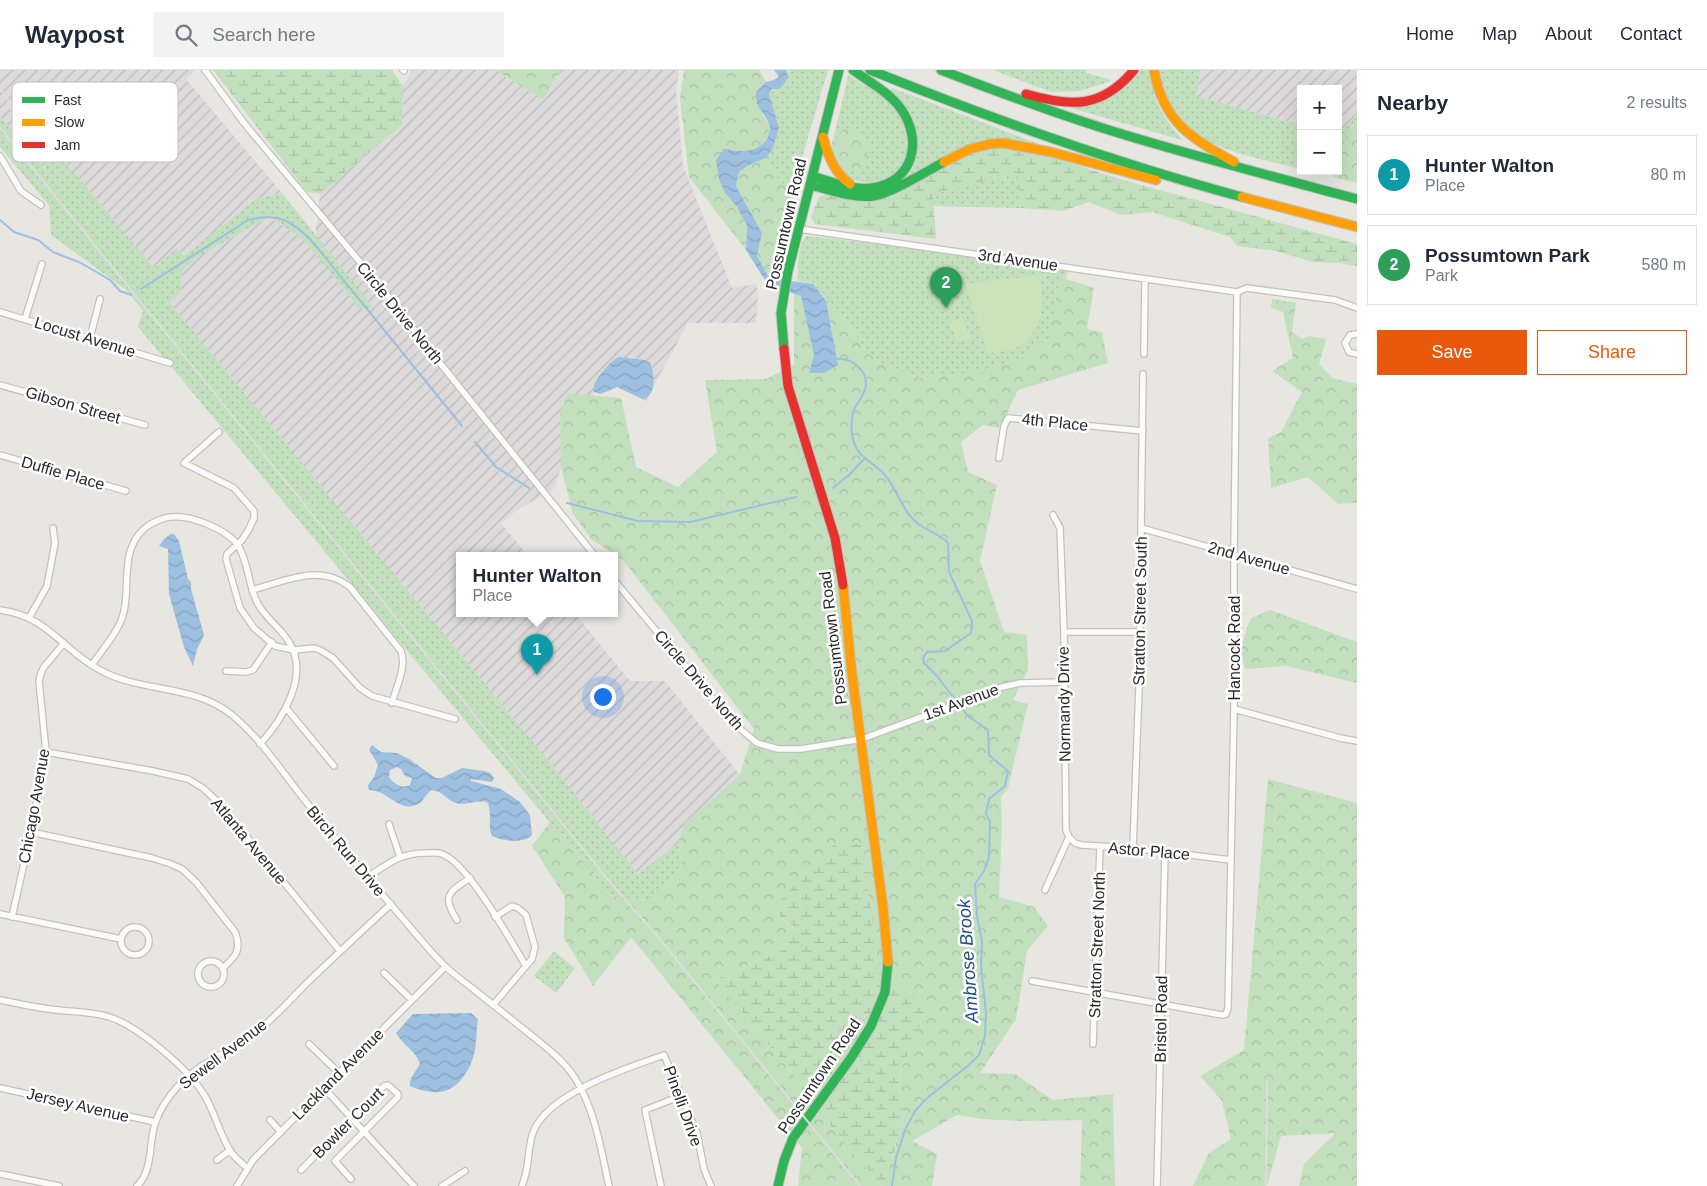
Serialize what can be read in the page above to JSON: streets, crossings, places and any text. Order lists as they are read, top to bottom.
{
  "streets": {
    "main road": ["Possumtown Road"],
    "street": [
      "3rd Avenue",
      "Circle Drive North",
      "Locust Avenue",
      "Gibson Street",
      "4th Place",
      "Duffie Place",
      "2nd Avenue",
      "Stratton Street South",
      "Hancock Road",
      "1st Avenue",
      "Normandy Drive",
      "Chicago Avenue",
      "Atlanta Avenue",
      "Birch Run Drive",
      "Astor Place",
      "Stratton Street North",
      "Bristol Road",
      "Sewell Avenue",
      "Lackland Avenue",
      "Jersey Avenue",
      "Pinelli Drive",
      "Bowler Court"
    ]
  },
  "crossings": [
    ["Possumtown Road", "3rd Avenue"],
    ["Possumtown Road", "Circle Drive North"],
    ["Possumtown Road", "1st Avenue"],
    ["3rd Avenue", "Hancock Road"],
    ["Circle Drive North", "1st Avenue"],
    ["4th Place", "Stratton Street South"],
    ["2nd Avenue", "Stratton Street South"],
    ["2nd Avenue", "Hancock Road"],
    ["Stratton Street South", "Astor Place"],
    ["Hancock Road", "Astor Place"],
    ["Hancock Road", "Bristol Road"],
    ["1st Avenue", "Normandy Drive"],
    ["Normandy Drive", "Astor Place"],
    ["Chicago Avenue", "Atlanta Avenue"],
    ["Chicago Avenue", "Birch Run Drive"],
    ["Atlanta Avenue", "Sewell Avenue"],
    ["Birch Run Drive", "Sewell Avenue"],
    ["Birch Run Drive", "Lackland Avenue"],
    ["Birch Run Drive", "Pinelli Drive"],
    ["Astor Place", "Stratton Street North"],
    ["Astor Place", "Bristol Road"],
    ["Sewell Avenue", "Jersey Avenue"]
  ],
  "water": ["Ambrose Brook"],
  "legend": ["Fast", "Slow", "Jam"],
  "page": {
    "header": "Waypost",
    "search": "Search here",
    "nav": [
      "Home",
      "Map",
      "About",
      "Contact"
    ],
    "heading": ["Nearby", "2 results"],
    "map_buttons": ["+", "−"],
    "list": [
      {
        "mark": "1",
        "name": "Hunter Walton",
        "note": "Place",
        "value": "80 m"
      },
      {
        "mark": "2",
        "name": "Possumtown Park",
        "note": "Park",
        "value": "580 m"
      }
    ],
    "pins": ["2", "1"],
    "buttons": ["Save", "Share"],
    "popup": ["Hunter Walton", "Place"]
  }
}
